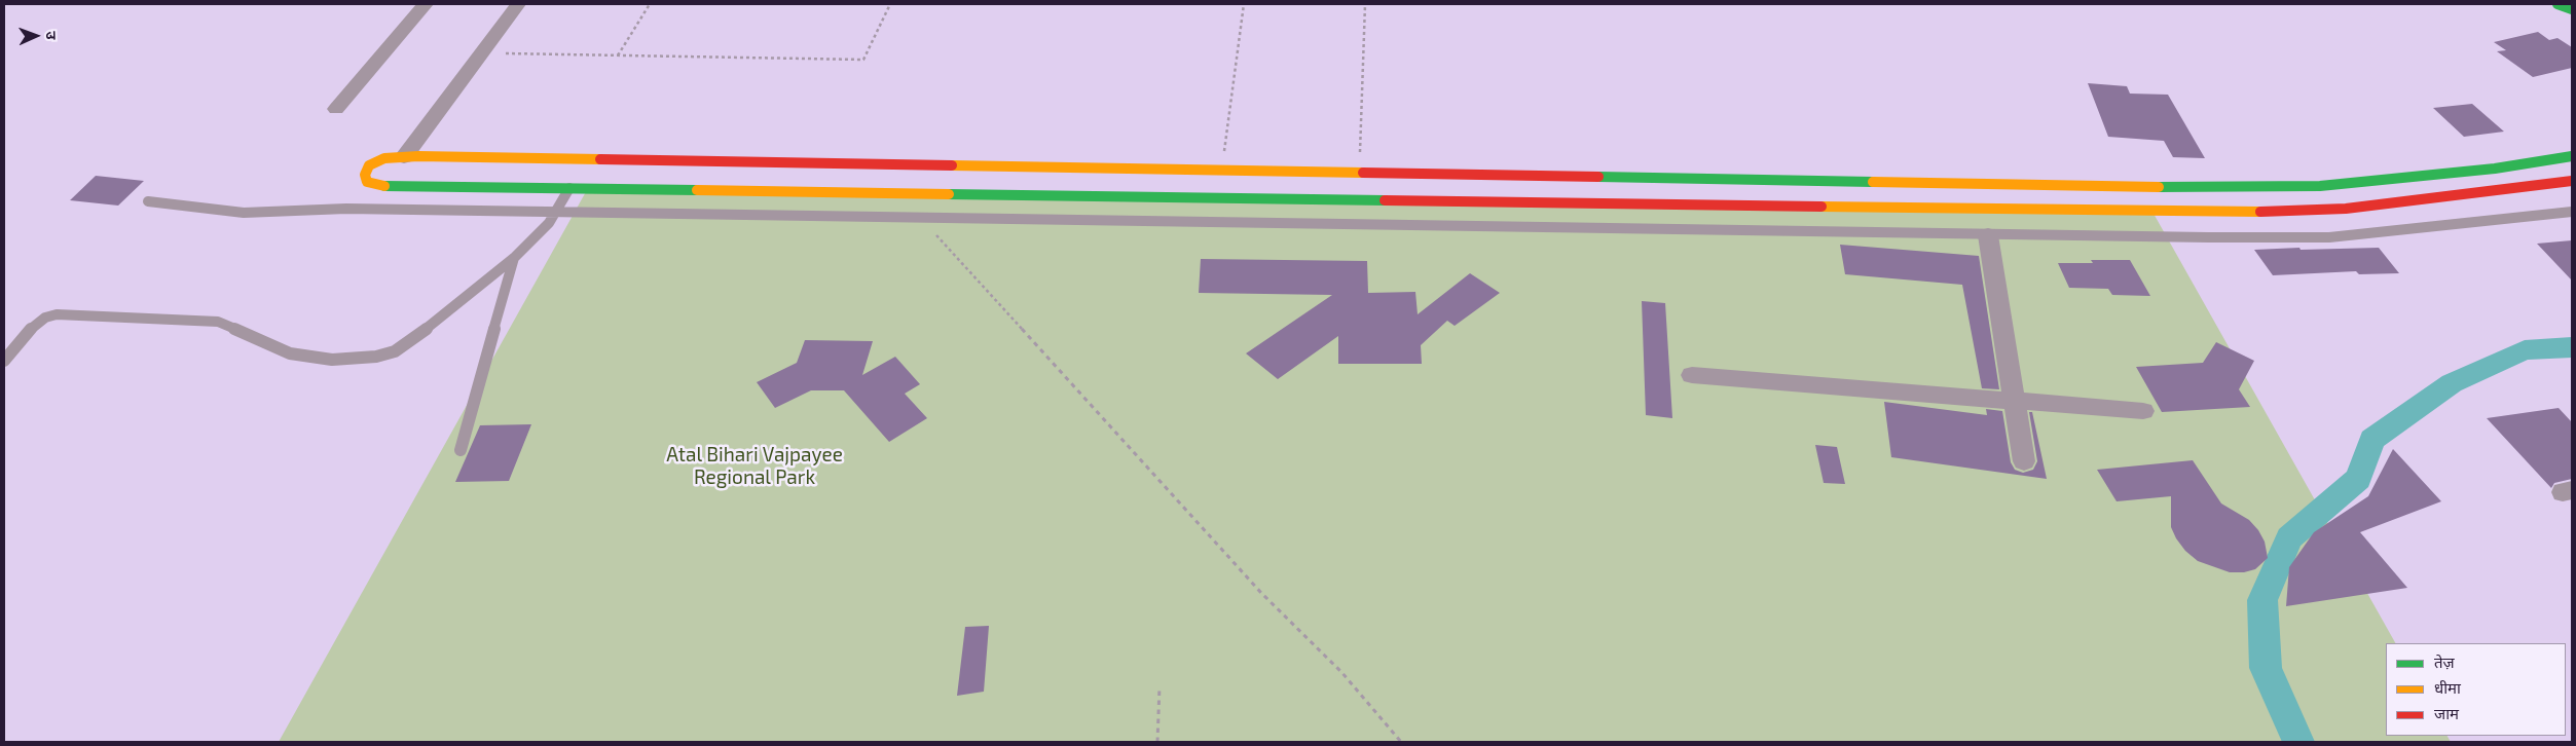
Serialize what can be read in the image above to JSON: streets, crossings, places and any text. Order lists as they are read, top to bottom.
{
  "parks": ["Atal Bihari Vajpayee Regional Park"],
  "legend": ["तेज़", "धीमा", "जाम"],
  "north": "right"
}
